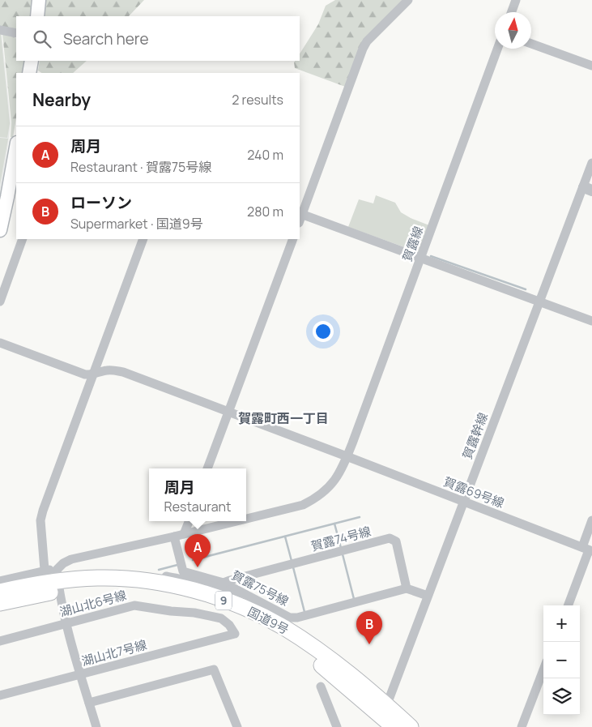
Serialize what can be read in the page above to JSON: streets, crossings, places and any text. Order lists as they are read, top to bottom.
{
  "streets": {
    "highway": ["9", "国道9号"],
    "street": [
      "賀露線",
      "賀露幹線",
      "賀露69号線",
      "賀露74号線",
      "賀露75号線",
      "湖山北6号線",
      "湖山北7号線"
    ]
  },
  "crossings": [
    ["賀露線", "賀露69号線"],
    ["賀露線", "賀露75号線"],
    ["賀露線", "国道9号"],
    ["賀露幹線", "賀露69号線"],
    ["賀露幹線", "国道9号"],
    ["賀露74号線", "賀露75号線"],
    ["湖山北6号線", "湖山北7号線"]
  ],
  "districts": ["賀露町西一丁目"],
  "north": "top",
  "page": {
    "search": "Search here",
    "heading": ["Nearby", "2 results"],
    "list": [
      {
        "mark": "A",
        "name": "周月",
        "note": "Restaurant · 賀露75号線",
        "value": "240 m"
      },
      {
        "mark": "B",
        "name": "ローソン",
        "note": "Supermarket · 国道9号",
        "value": "280 m"
      }
    ],
    "popup": ["周月", "Restaurant"],
    "pins": ["A", "B"],
    "map_buttons": ["+", "−"]
  }
}
